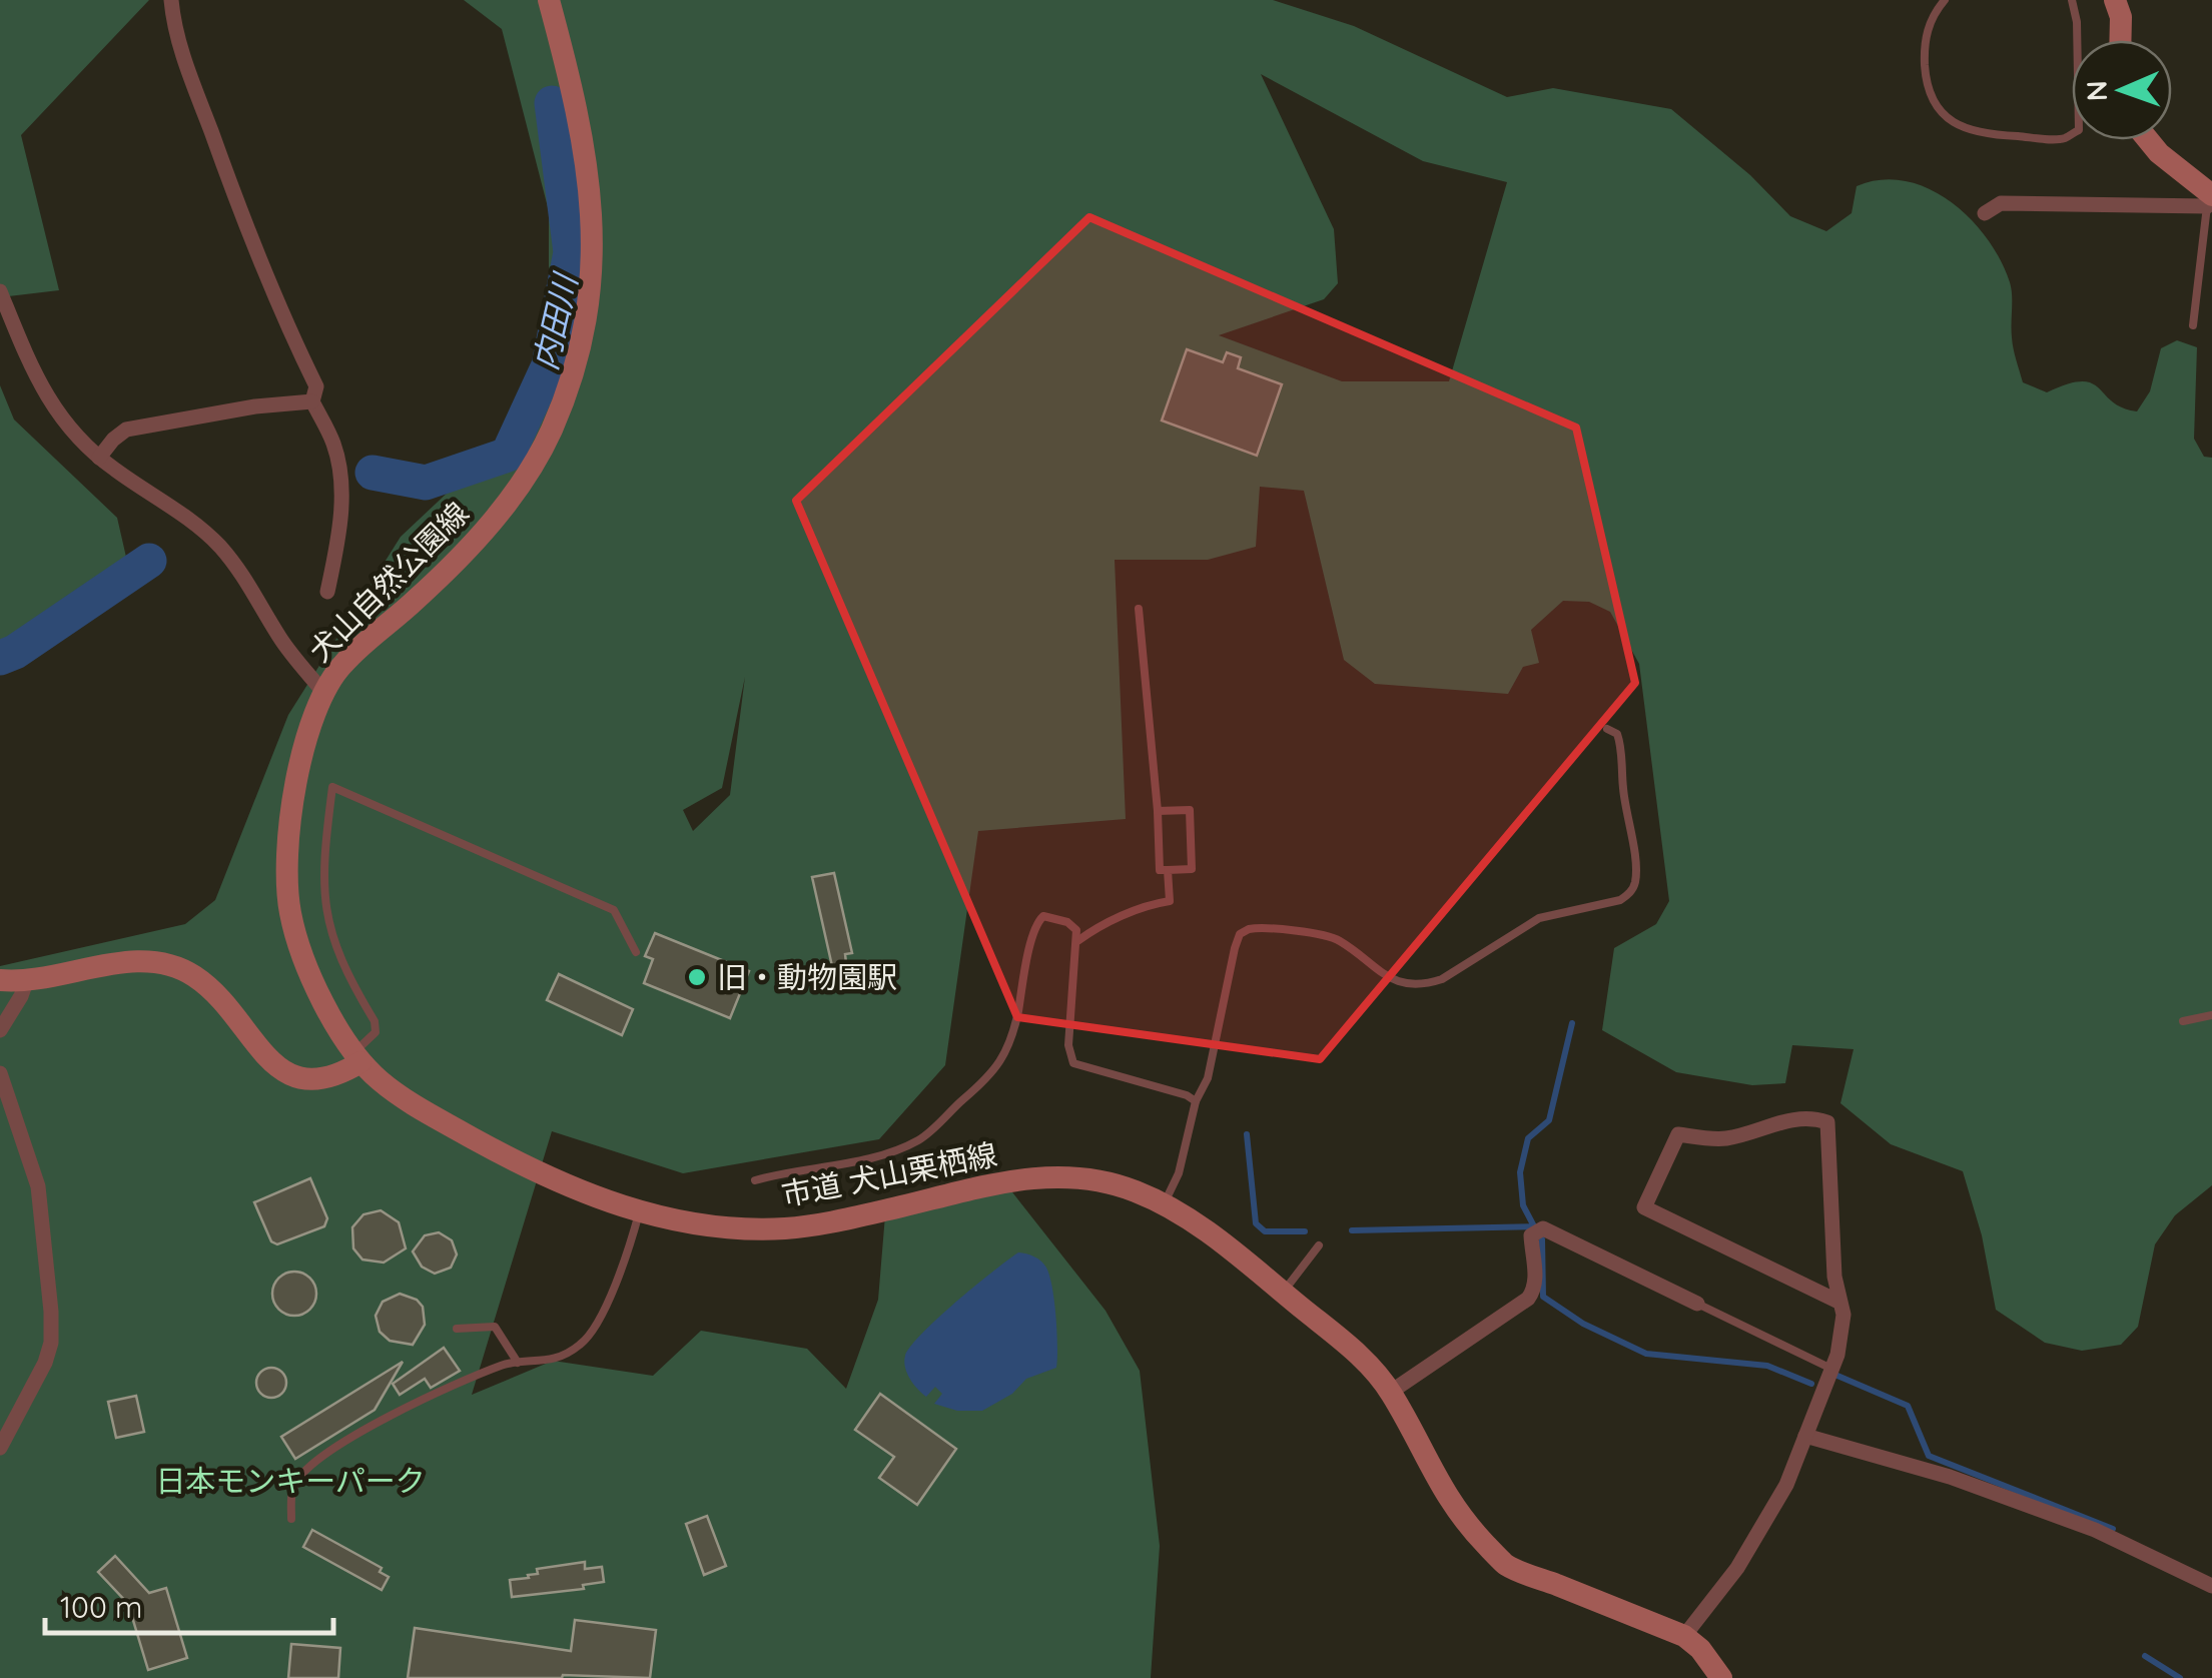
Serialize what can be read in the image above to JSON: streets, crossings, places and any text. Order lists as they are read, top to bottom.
{
  "streets": {
    "street": ["犬山自然公園線", "市道 犬山栗栖線"]
  },
  "crossings": [
    ["犬山自然公園線", "市道 犬山栗栖線"]
  ],
  "water": ["内田川"],
  "parks": ["日本モンキーパーク"],
  "places": ["旧・動物園駅"],
  "scale_bar": "100 m",
  "north": "left"
}
